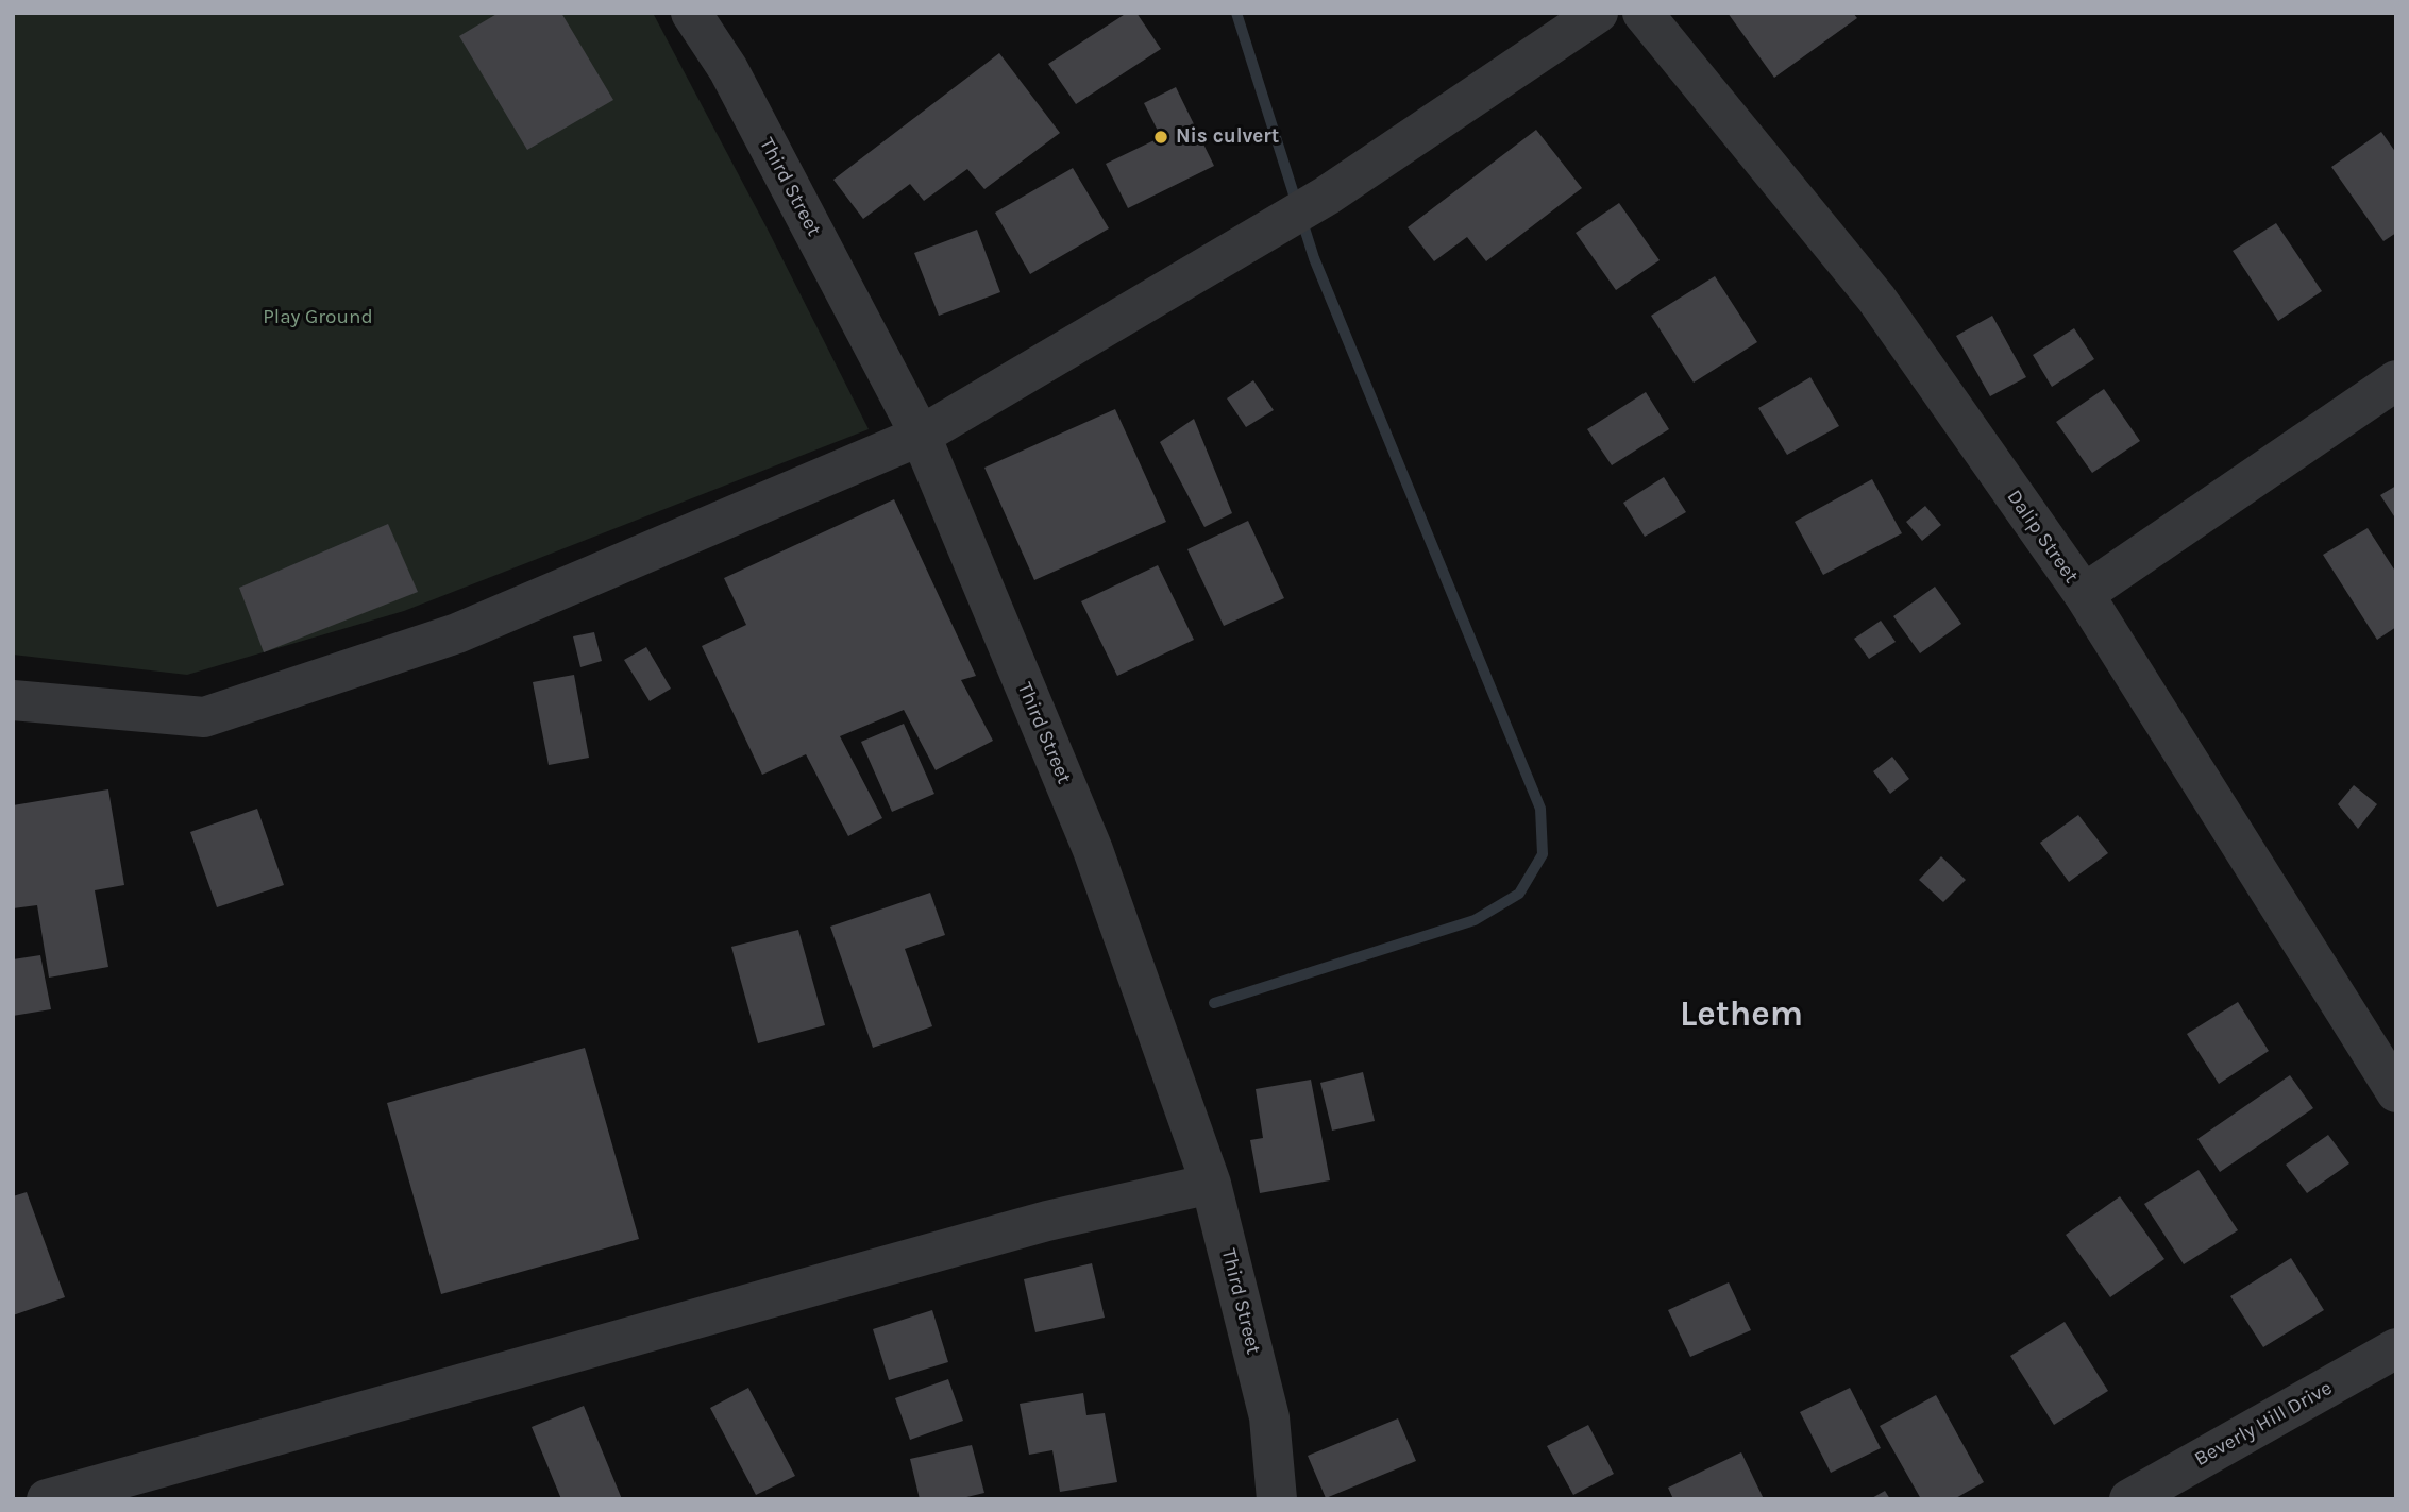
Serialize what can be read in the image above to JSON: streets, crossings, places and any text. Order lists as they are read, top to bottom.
{
  "streets": {
    "street": ["Third Street", "Dalip Street", "Beverly Hill Drive"]
  },
  "districts": ["Lethem"],
  "parks": ["Play Ground"],
  "places": ["Nis culvert"]
}
